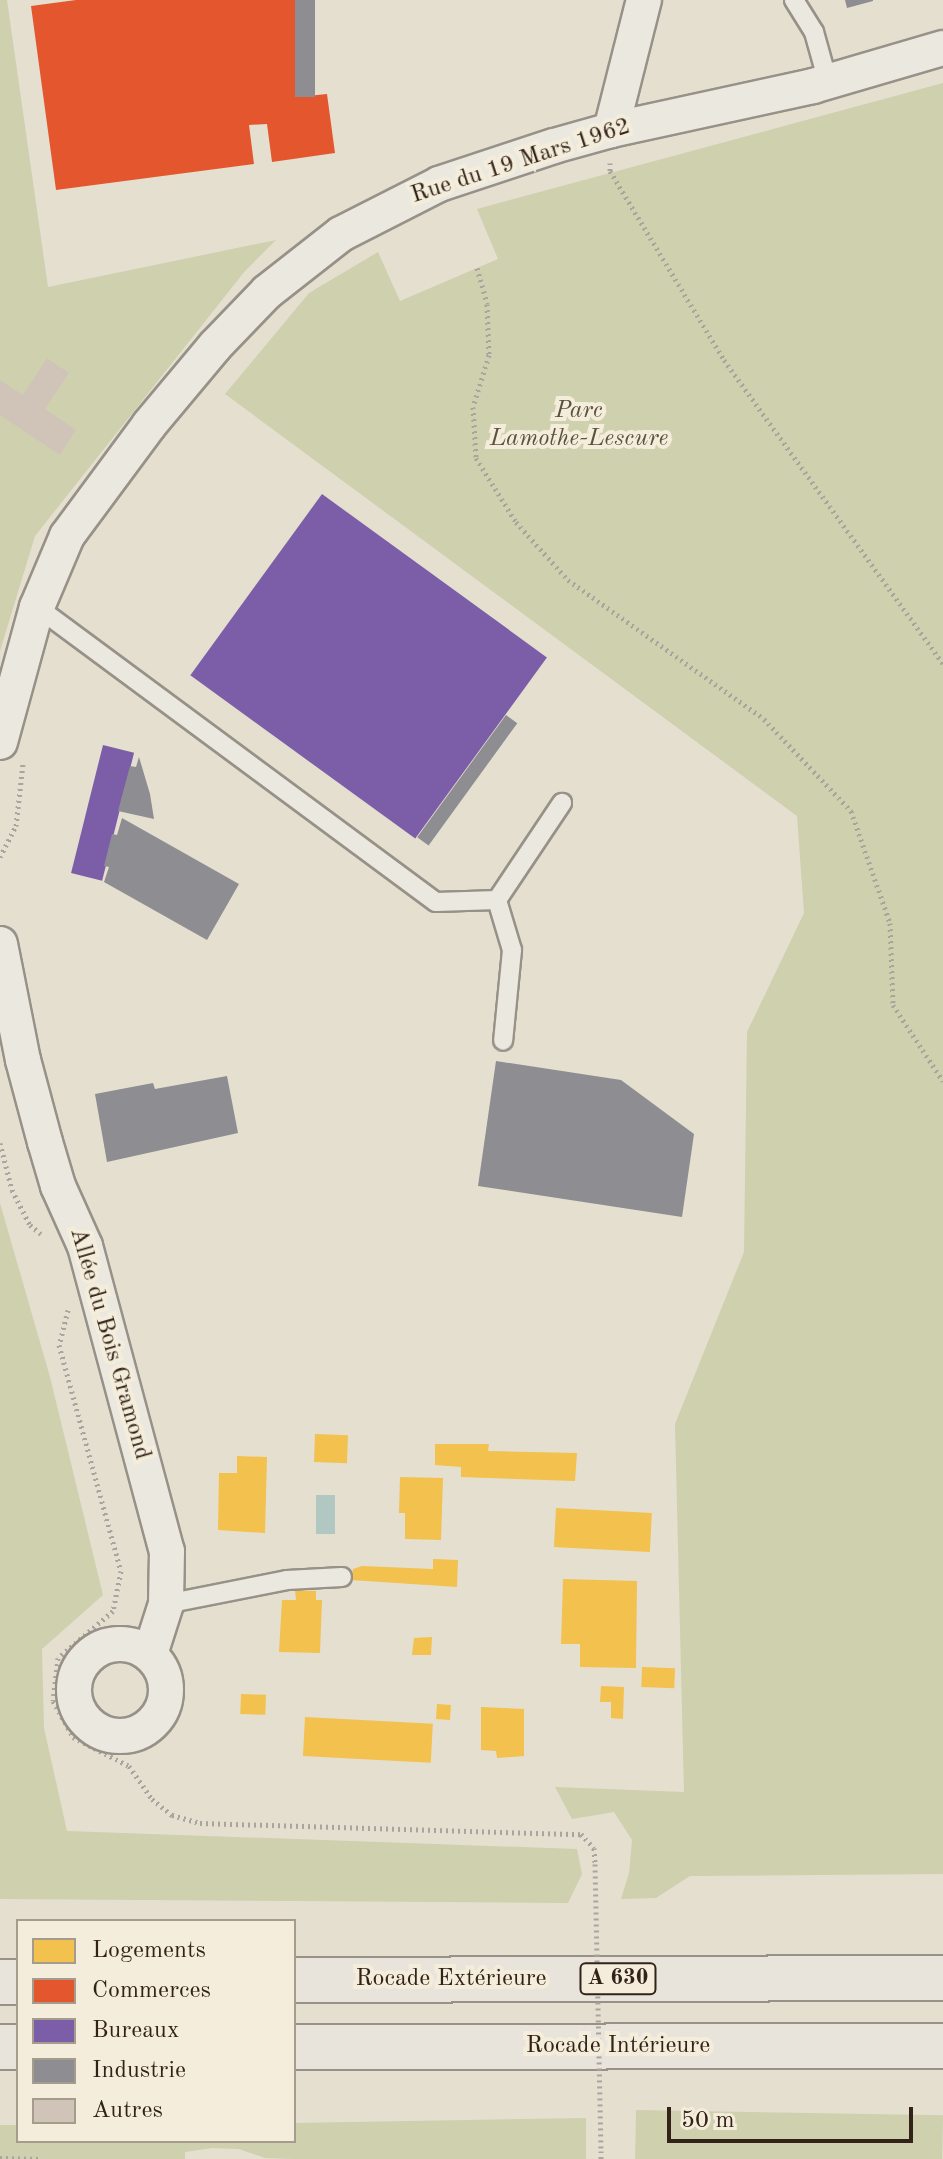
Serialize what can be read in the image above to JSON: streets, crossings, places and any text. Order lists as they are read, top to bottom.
{
  "streets": {
    "highway": ["A 630", "Rocade Extérieure", "Rocade Intérieure"],
    "street": ["Rue du 19 Mars 1962", "Allée du Bois Gramond"]
  },
  "parks": ["Parc Lamothe-Lescure"],
  "legend": [
    "Logements",
    "Commerces",
    "Bureaux",
    "Industrie",
    "Autres"
  ],
  "scale_bar": "50 m"
}
